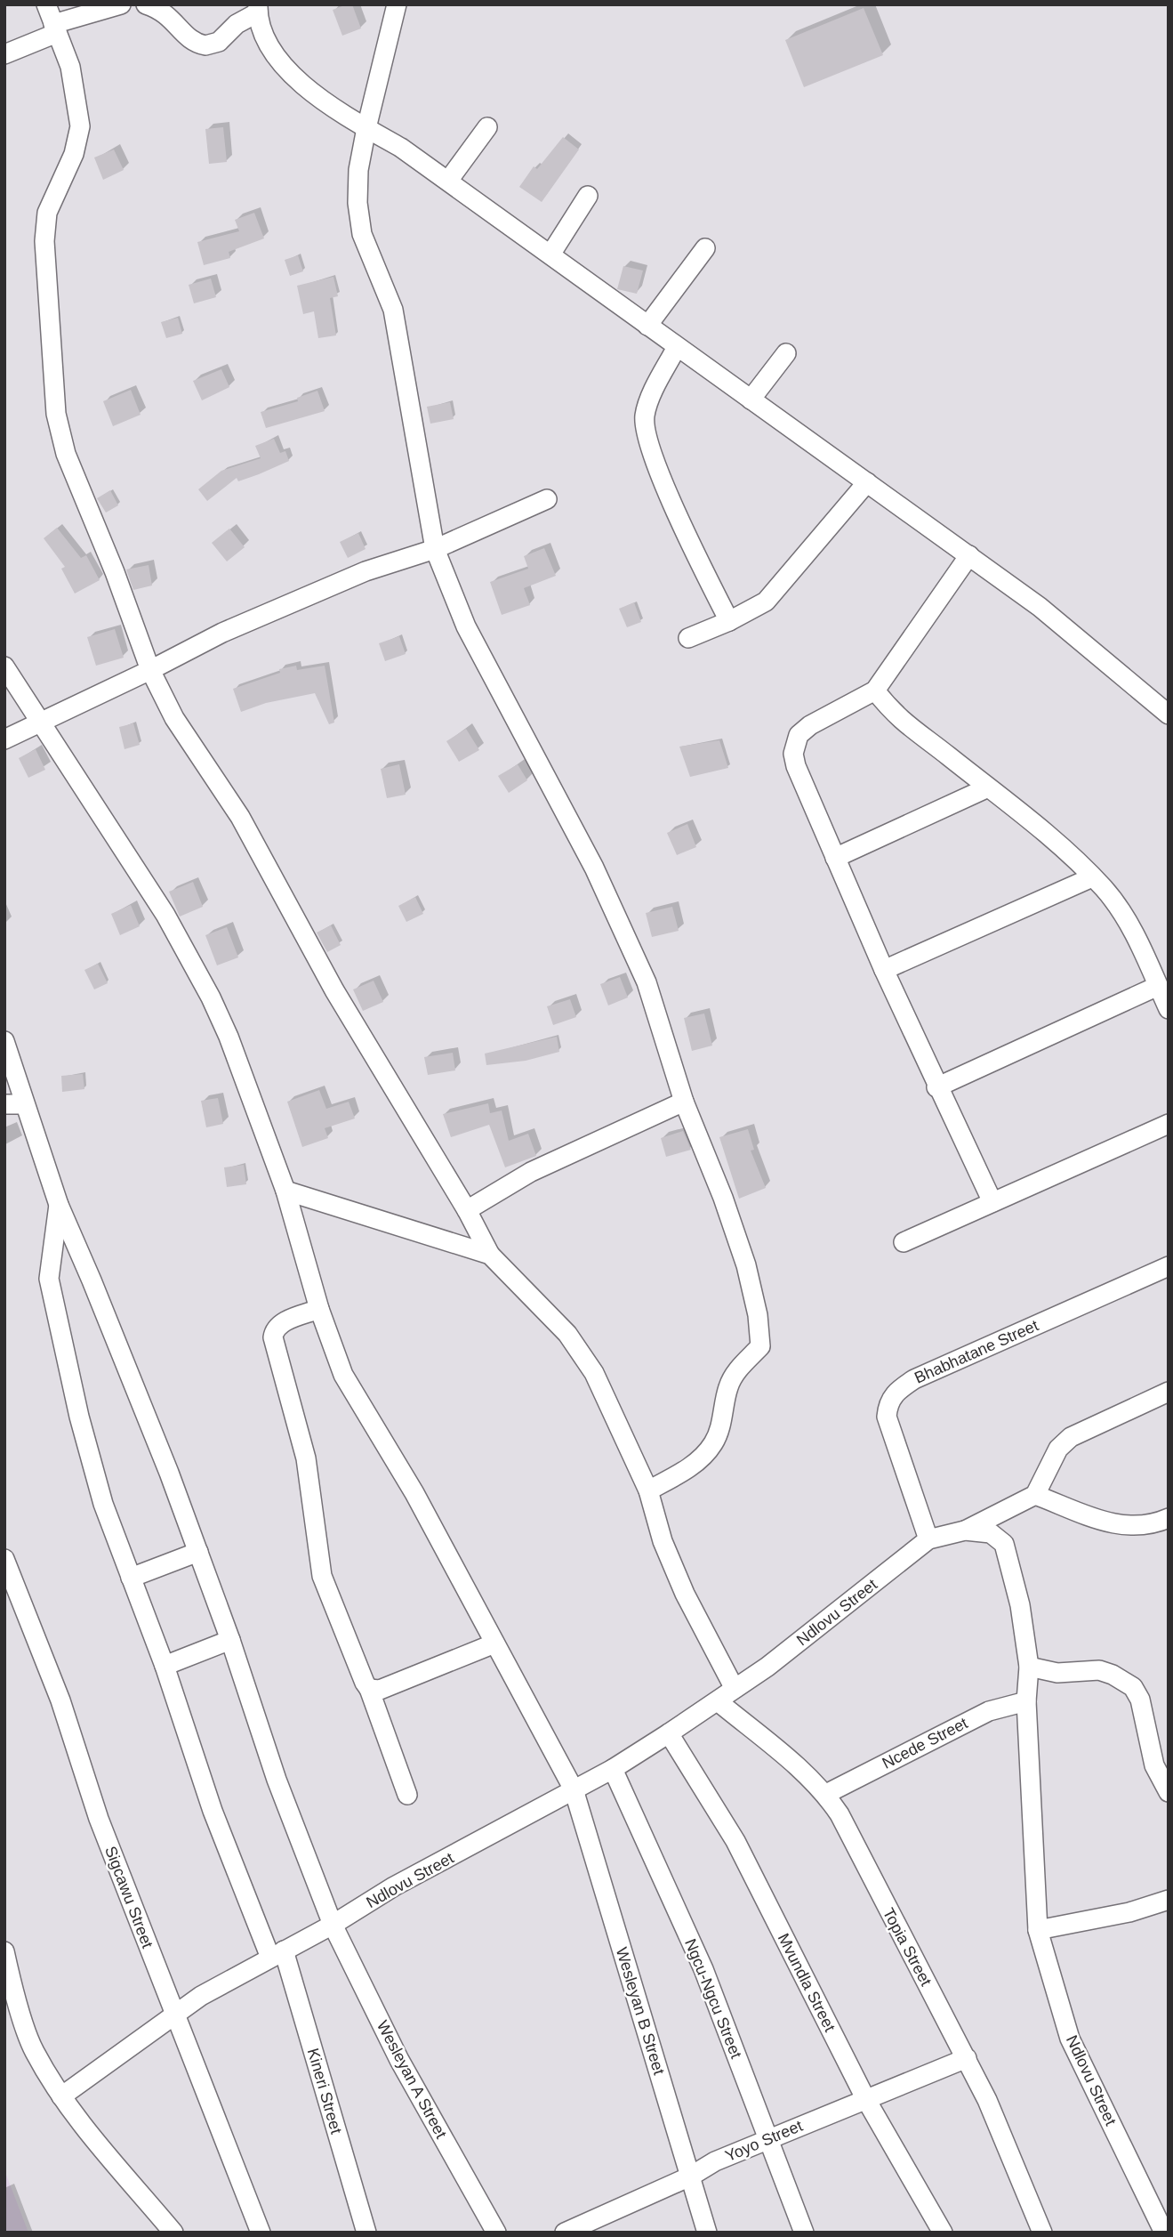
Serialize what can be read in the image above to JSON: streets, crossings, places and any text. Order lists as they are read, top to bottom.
{
  "streets": {
    "street": [
      "Bhabhatane Street",
      "Ndlovu Street",
      "Ncede Street",
      "Sigcawu Street",
      "Topia Street",
      "Mvundla Street",
      "Ngcu-Ngcu Street",
      "Wesleyan B Street",
      "Wesleyan A Street",
      "Kineri Street",
      "Yoyo Street"
    ]
  },
  "crossings": [
    ["Bhabhatane Street", "Ndlovu Street"],
    ["Ndlovu Street", "Ncede Street"],
    ["Ndlovu Street", "Sigcawu Street"],
    ["Ndlovu Street", "Topia Street"],
    ["Ndlovu Street", "Mvundla Street"],
    ["Ndlovu Street", "Ngcu-Ngcu Street"],
    ["Ndlovu Street", "Wesleyan B Street"],
    ["Ndlovu Street", "Wesleyan A Street"],
    ["Ndlovu Street", "Kineri Street"],
    ["Ncede Street", "Topia Street"],
    ["Topia Street", "Yoyo Street"],
    ["Mvundla Street", "Yoyo Street"],
    ["Ngcu-Ngcu Street", "Yoyo Street"],
    ["Wesleyan B Street", "Yoyo Street"],
    ["Wesleyan A Street", "Kineri Street"]
  ]
}
